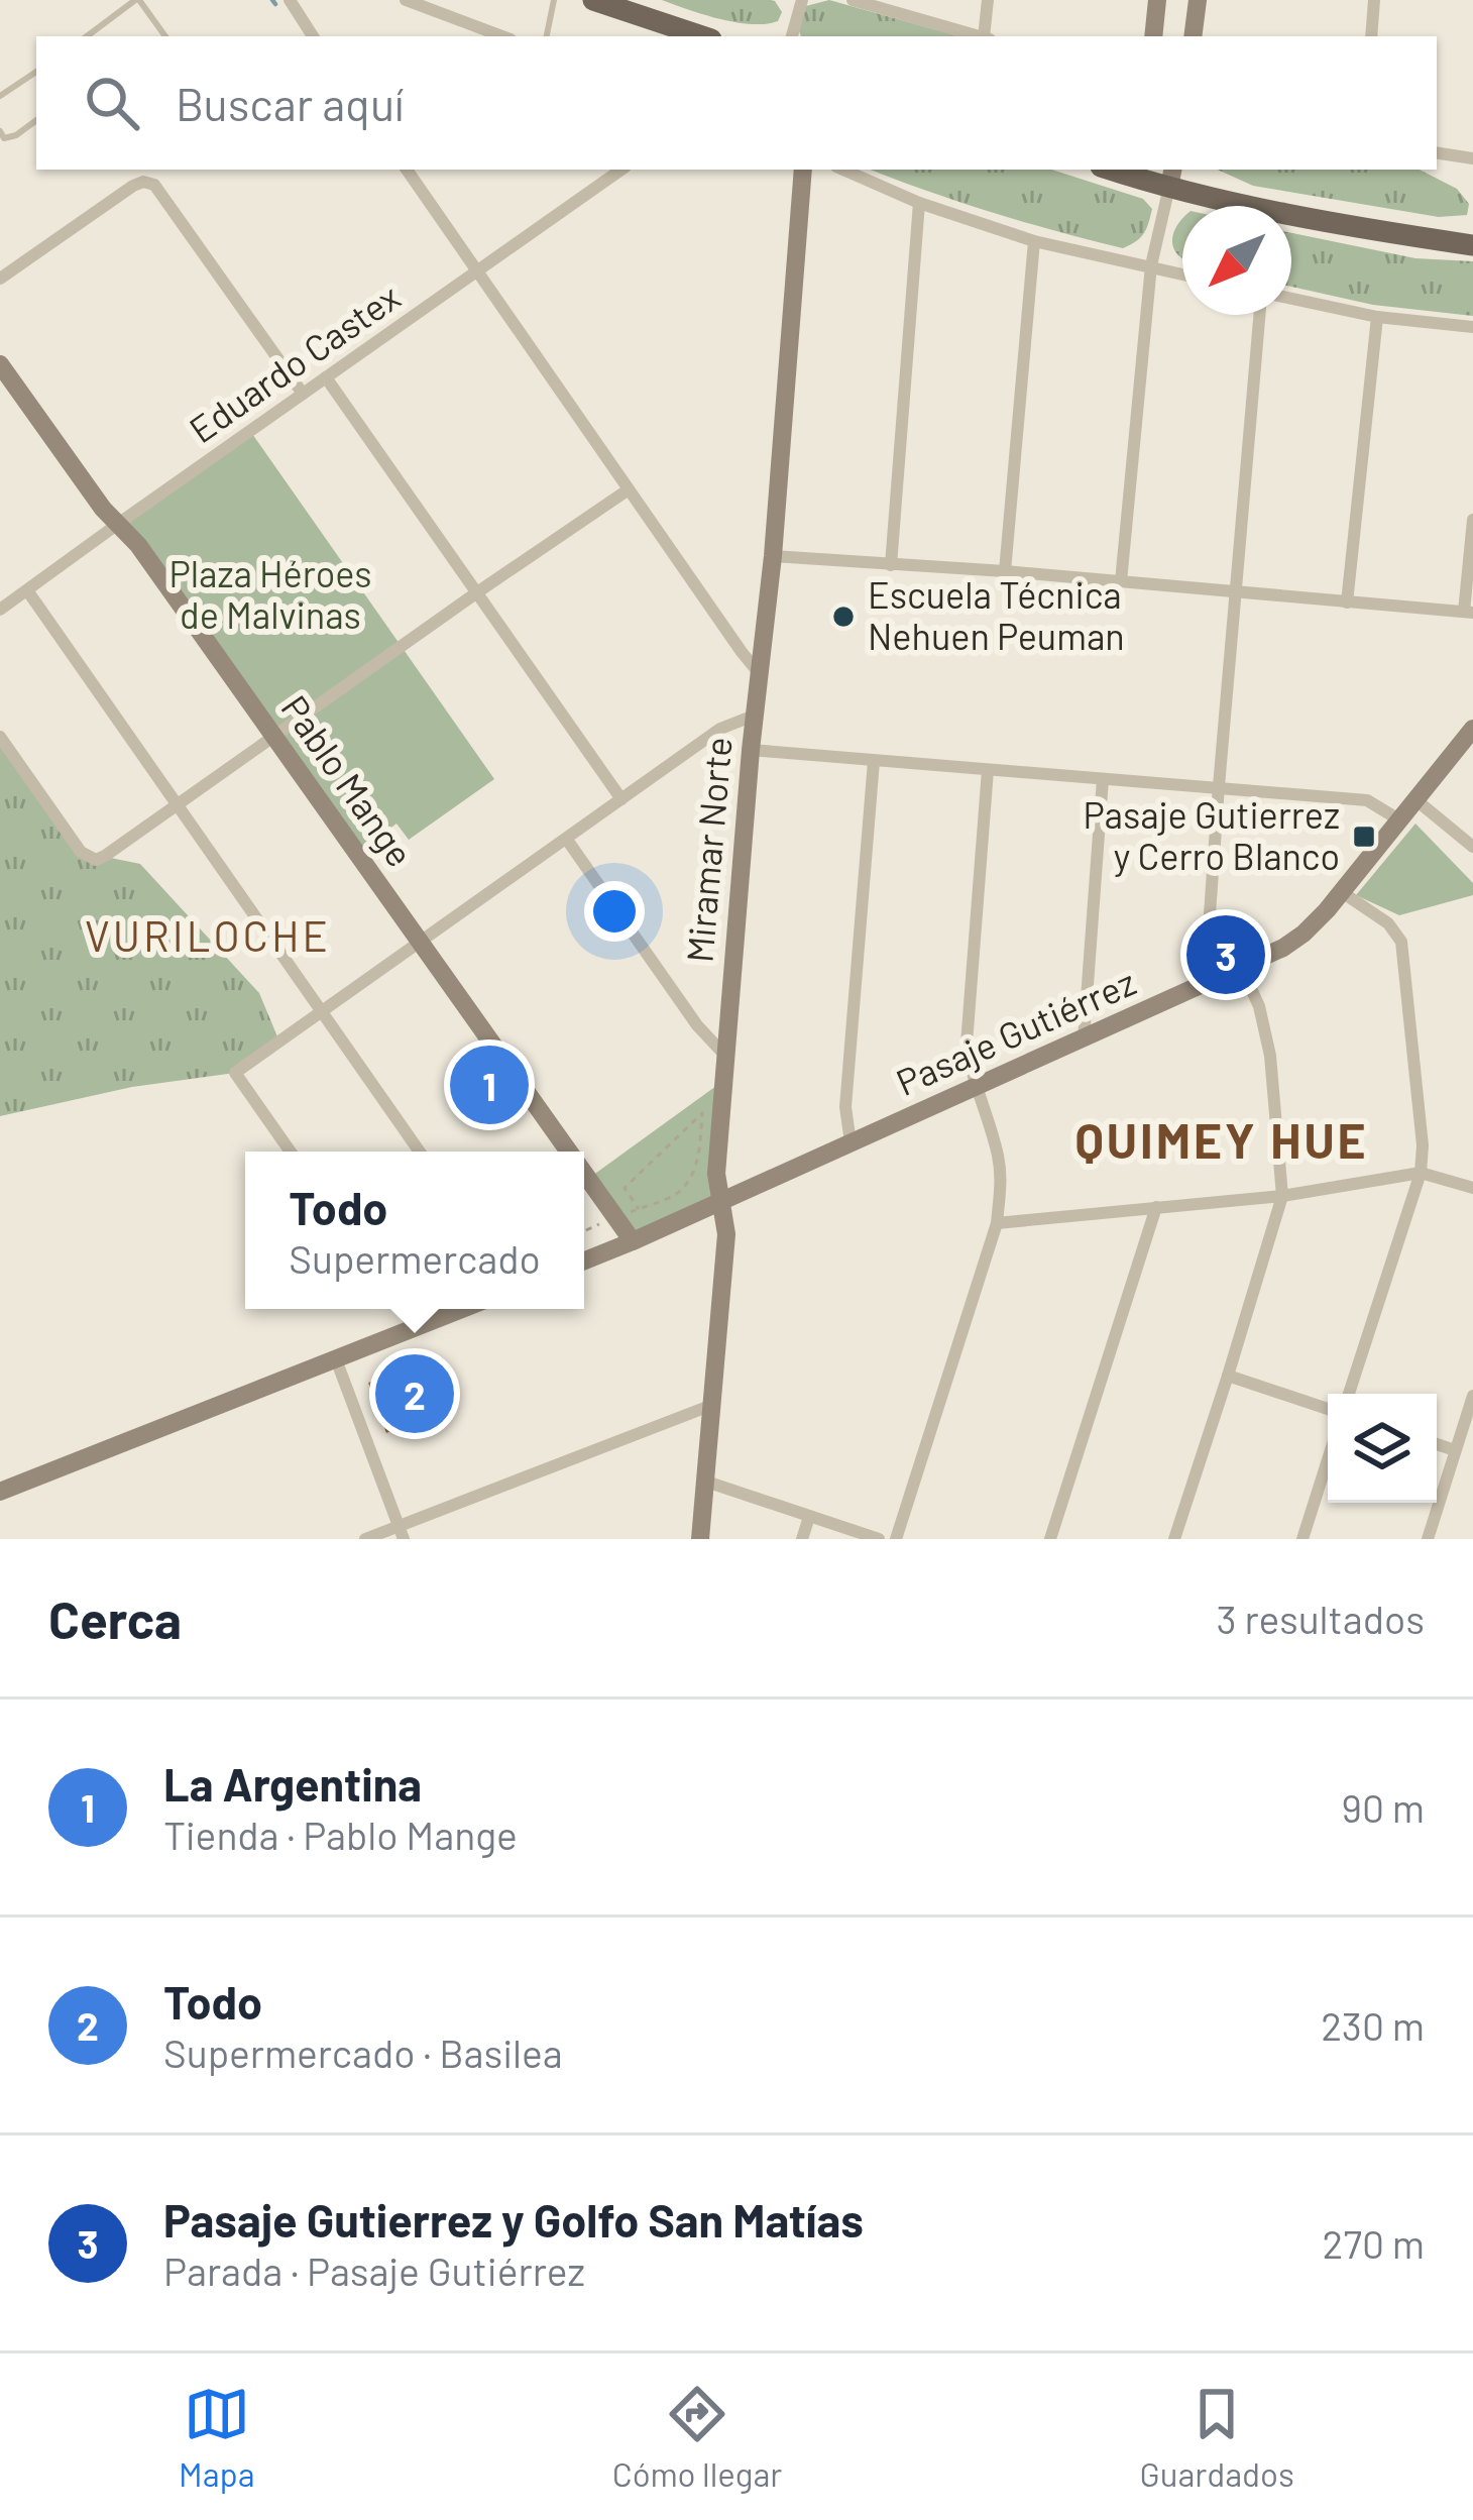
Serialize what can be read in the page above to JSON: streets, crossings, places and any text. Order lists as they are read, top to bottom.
{
  "streets": {
    "street": [
      "Eduardo Castex",
      "Pablo Mange",
      "Miramar Norte",
      "Pasaje Gutiérrez"
    ]
  },
  "crossings": [
    ["Eduardo Castex", "Pablo Mange"],
    ["Pablo Mange", "Pasaje Gutiérrez"],
    ["Miramar Norte", "Pasaje Gutiérrez"]
  ],
  "districts": ["VURILOCHE", "QUIMEY HUE"],
  "parks": ["Plaza Héroes de Malvinas"],
  "places": {
    "other": ["Escuela Técnica Nehuen Peuman"],
    "transit": ["Pasaje Gutierrez y Cerro Blanco"]
  },
  "north": "bottom left",
  "page": {
    "search": "Buscar aquí",
    "pins": ["3", "1", "2"],
    "popup": ["Todo", "Supermercado"],
    "heading": ["Cerca", "3 resultados"],
    "list": [
      {
        "mark": "1",
        "name": "La Argentina",
        "note": "Tienda · Pablo Mange",
        "value": "90 m"
      },
      {
        "mark": "2",
        "name": "Todo",
        "note": "Supermercado · Basilea",
        "value": "230 m"
      },
      {
        "mark": "3",
        "name": "Pasaje Gutierrez y Golfo San Matías",
        "note": "Parada · Pasaje Gutiérrez",
        "value": "270 m"
      }
    ],
    "nav": ["Mapa", "Cómo llegar", "Guardados"]
  }
}
